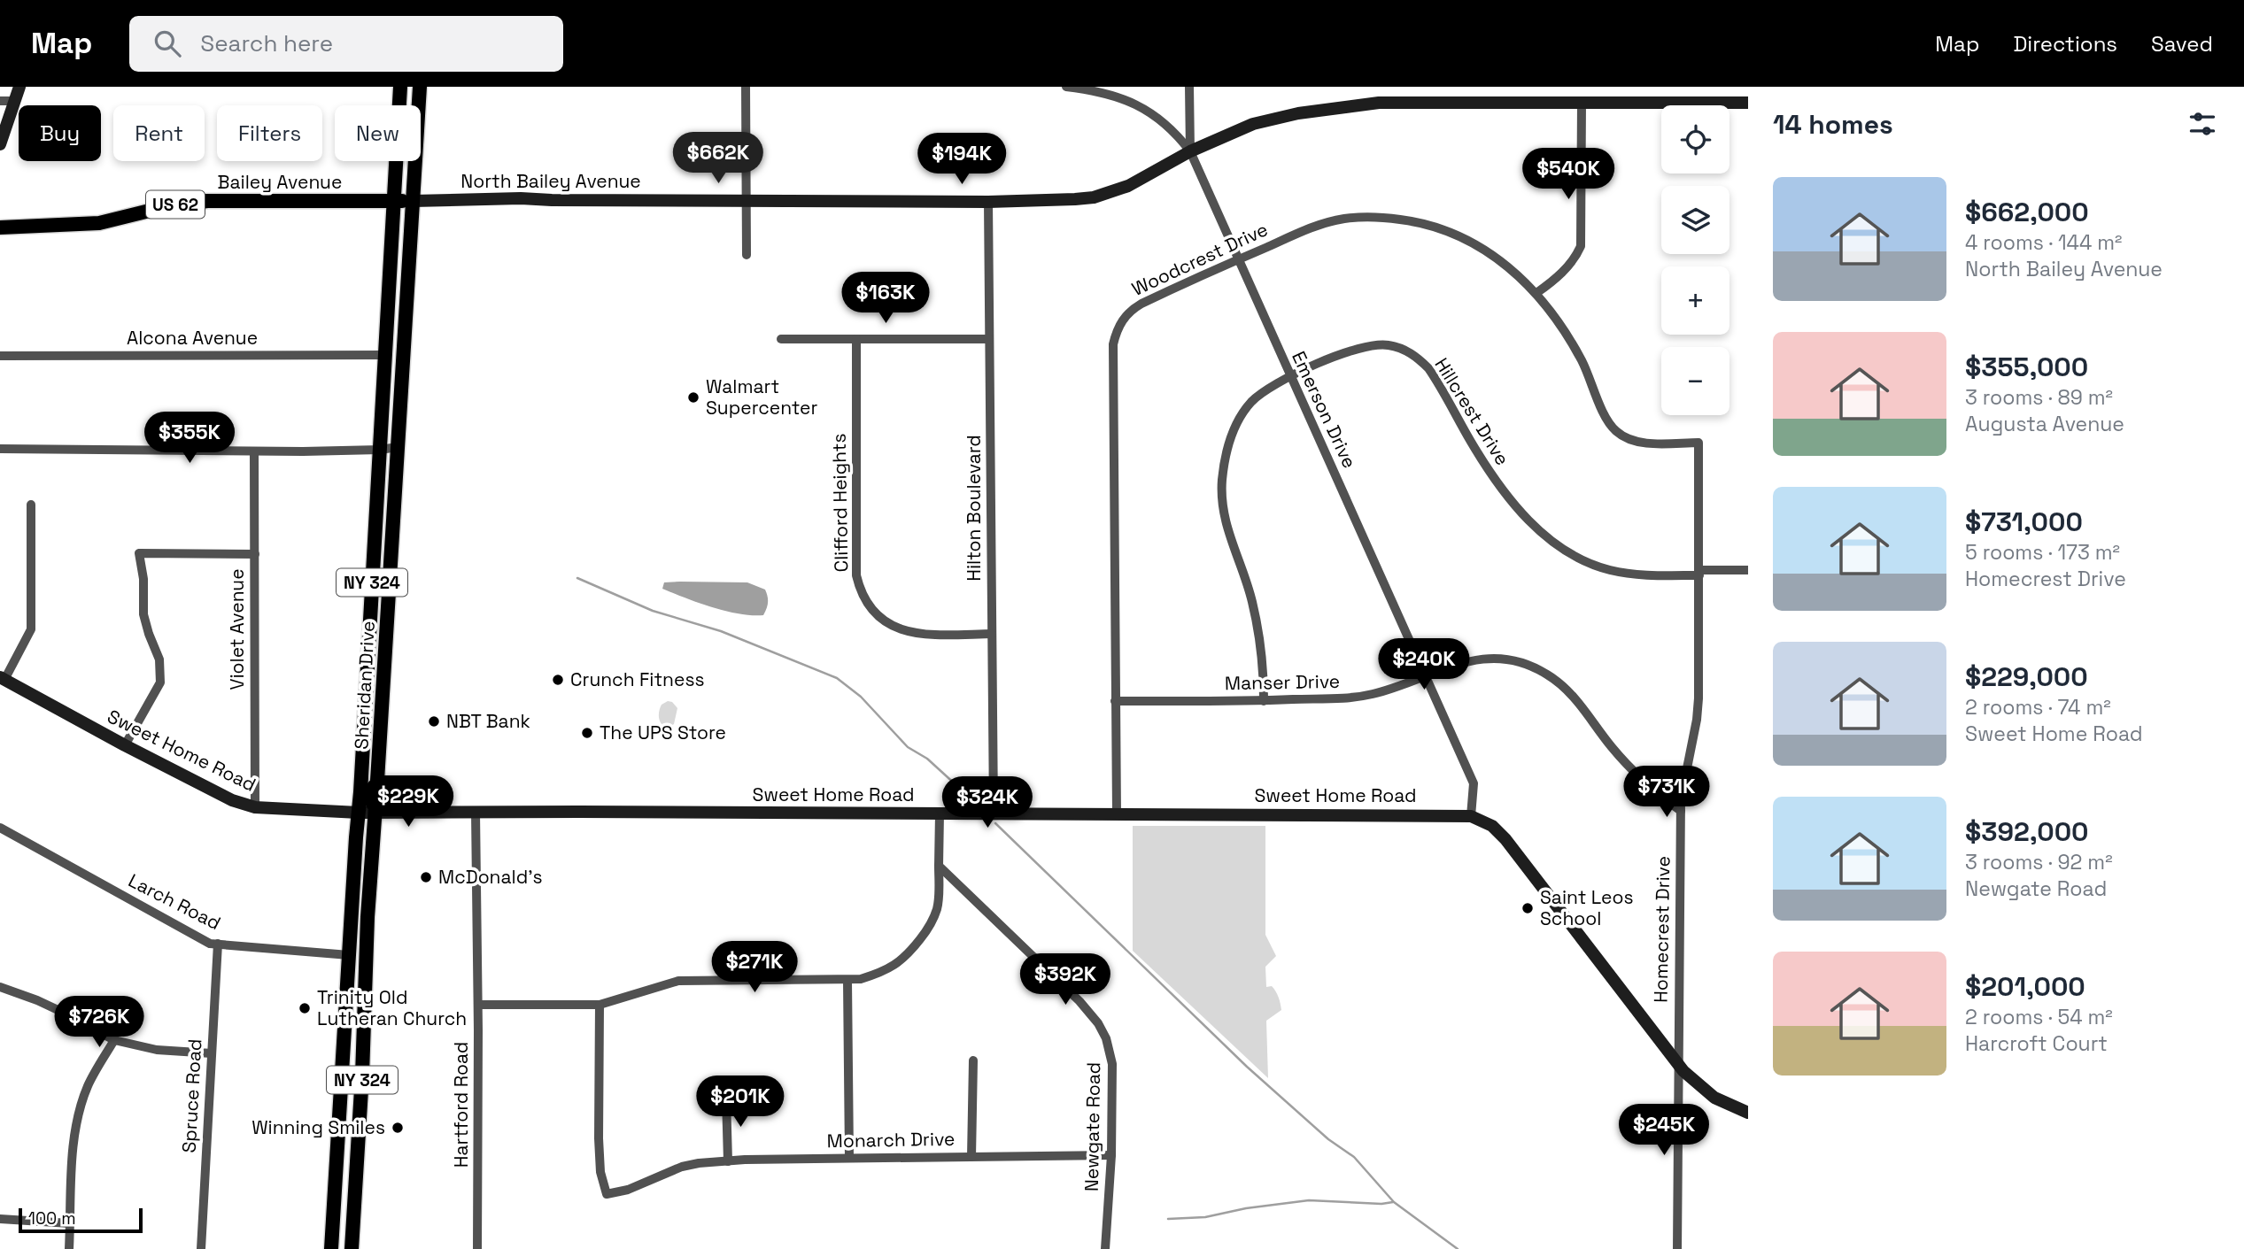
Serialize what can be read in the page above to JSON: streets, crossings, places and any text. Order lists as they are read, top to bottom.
{
  "streets": {
    "main road": [
      "Bailey Avenue",
      "US 62",
      "NY 324",
      "Sheridan Drive"
    ],
    "street": [
      "North Bailey Avenue",
      "Woodcrest Drive",
      "Alcona Avenue",
      "Emerson Drive",
      "Hillcrest Drive",
      "Clifford Heights",
      "Hilton Boulevard",
      "Violet Avenue",
      "Manser Drive",
      "Sweet Home Road",
      "Larch Road",
      "Homecrest Drive",
      "Spruce Road",
      "Hartford Road",
      "Newgate Road",
      "Monarch Drive"
    ]
  },
  "crossings": [
    ["North Bailey Avenue", "Bailey Avenue"],
    ["North Bailey Avenue", "Emerson Drive"],
    ["North Bailey Avenue", "Hilton Boulevard"],
    ["North Bailey Avenue", "Sheridan Drive"],
    ["Bailey Avenue", "Sheridan Drive"],
    ["Woodcrest Drive", "Emerson Drive"],
    ["Woodcrest Drive", "Manser Drive"],
    ["Woodcrest Drive", "Sweet Home Road"],
    ["Woodcrest Drive", "Homecrest Drive"],
    ["Alcona Avenue", "Sheridan Drive"],
    ["Emerson Drive", "Hillcrest Drive"],
    ["Emerson Drive", "Manser Drive"],
    ["Emerson Drive", "Sweet Home Road"],
    ["Hillcrest Drive", "Manser Drive"],
    ["Hillcrest Drive", "Homecrest Drive"],
    ["Clifford Heights", "Hilton Boulevard"],
    ["Hilton Boulevard", "Sweet Home Road"],
    ["Violet Avenue", "Sweet Home Road"],
    ["Manser Drive", "Homecrest Drive"],
    ["Sheridan Drive", "Sweet Home Road"],
    ["Sheridan Drive", "Larch Road"],
    ["Sweet Home Road", "Homecrest Drive"],
    ["Sweet Home Road", "Hartford Road"],
    ["Larch Road", "Spruce Road"],
    ["Newgate Road", "Monarch Drive"]
  ],
  "places": [
    "Walmart Supercenter",
    "Crunch Fitness",
    "NBT Bank",
    "The UPS Store",
    "McDonald's",
    "Saint Leos School",
    "Trinity Old Lutheran Church",
    "Winning Smiles"
  ],
  "scale_bar": "100 m",
  "page": {
    "header": "Map",
    "search": "Search here",
    "nav": ["Map", "Directions", "Saved"],
    "heading": "14 homes",
    "map_buttons": ["+", "−"],
    "chip": [
      "Buy",
      "Rent",
      "Filters",
      "New"
    ],
    "price": [
      "$662K",
      "$194K",
      "$540K",
      "$163K",
      "$355K",
      "$240K",
      "$731K",
      "$229K",
      "$324K",
      "$271K",
      "$392K",
      "$726K",
      "$201K",
      "$245K"
    ],
    "list": [
      {
        "name": "$662,000",
        "note": "4 rooms · 144 m² · North Bailey Avenue"
      },
      {
        "name": "$355,000",
        "note": "3 rooms · 89 m² · Augusta Avenue"
      },
      {
        "name": "$731,000",
        "note": "5 rooms · 173 m² · Homecrest Drive"
      },
      {
        "name": "$229,000",
        "note": "2 rooms · 74 m² · Sweet Home Road"
      },
      {
        "name": "$392,000",
        "note": "3 rooms · 92 m² · Newgate Road"
      },
      {
        "name": "$201,000",
        "note": "2 rooms · 54 m² · Harcroft Court"
      }
    ],
    "scale": "100 m"
  }
}
